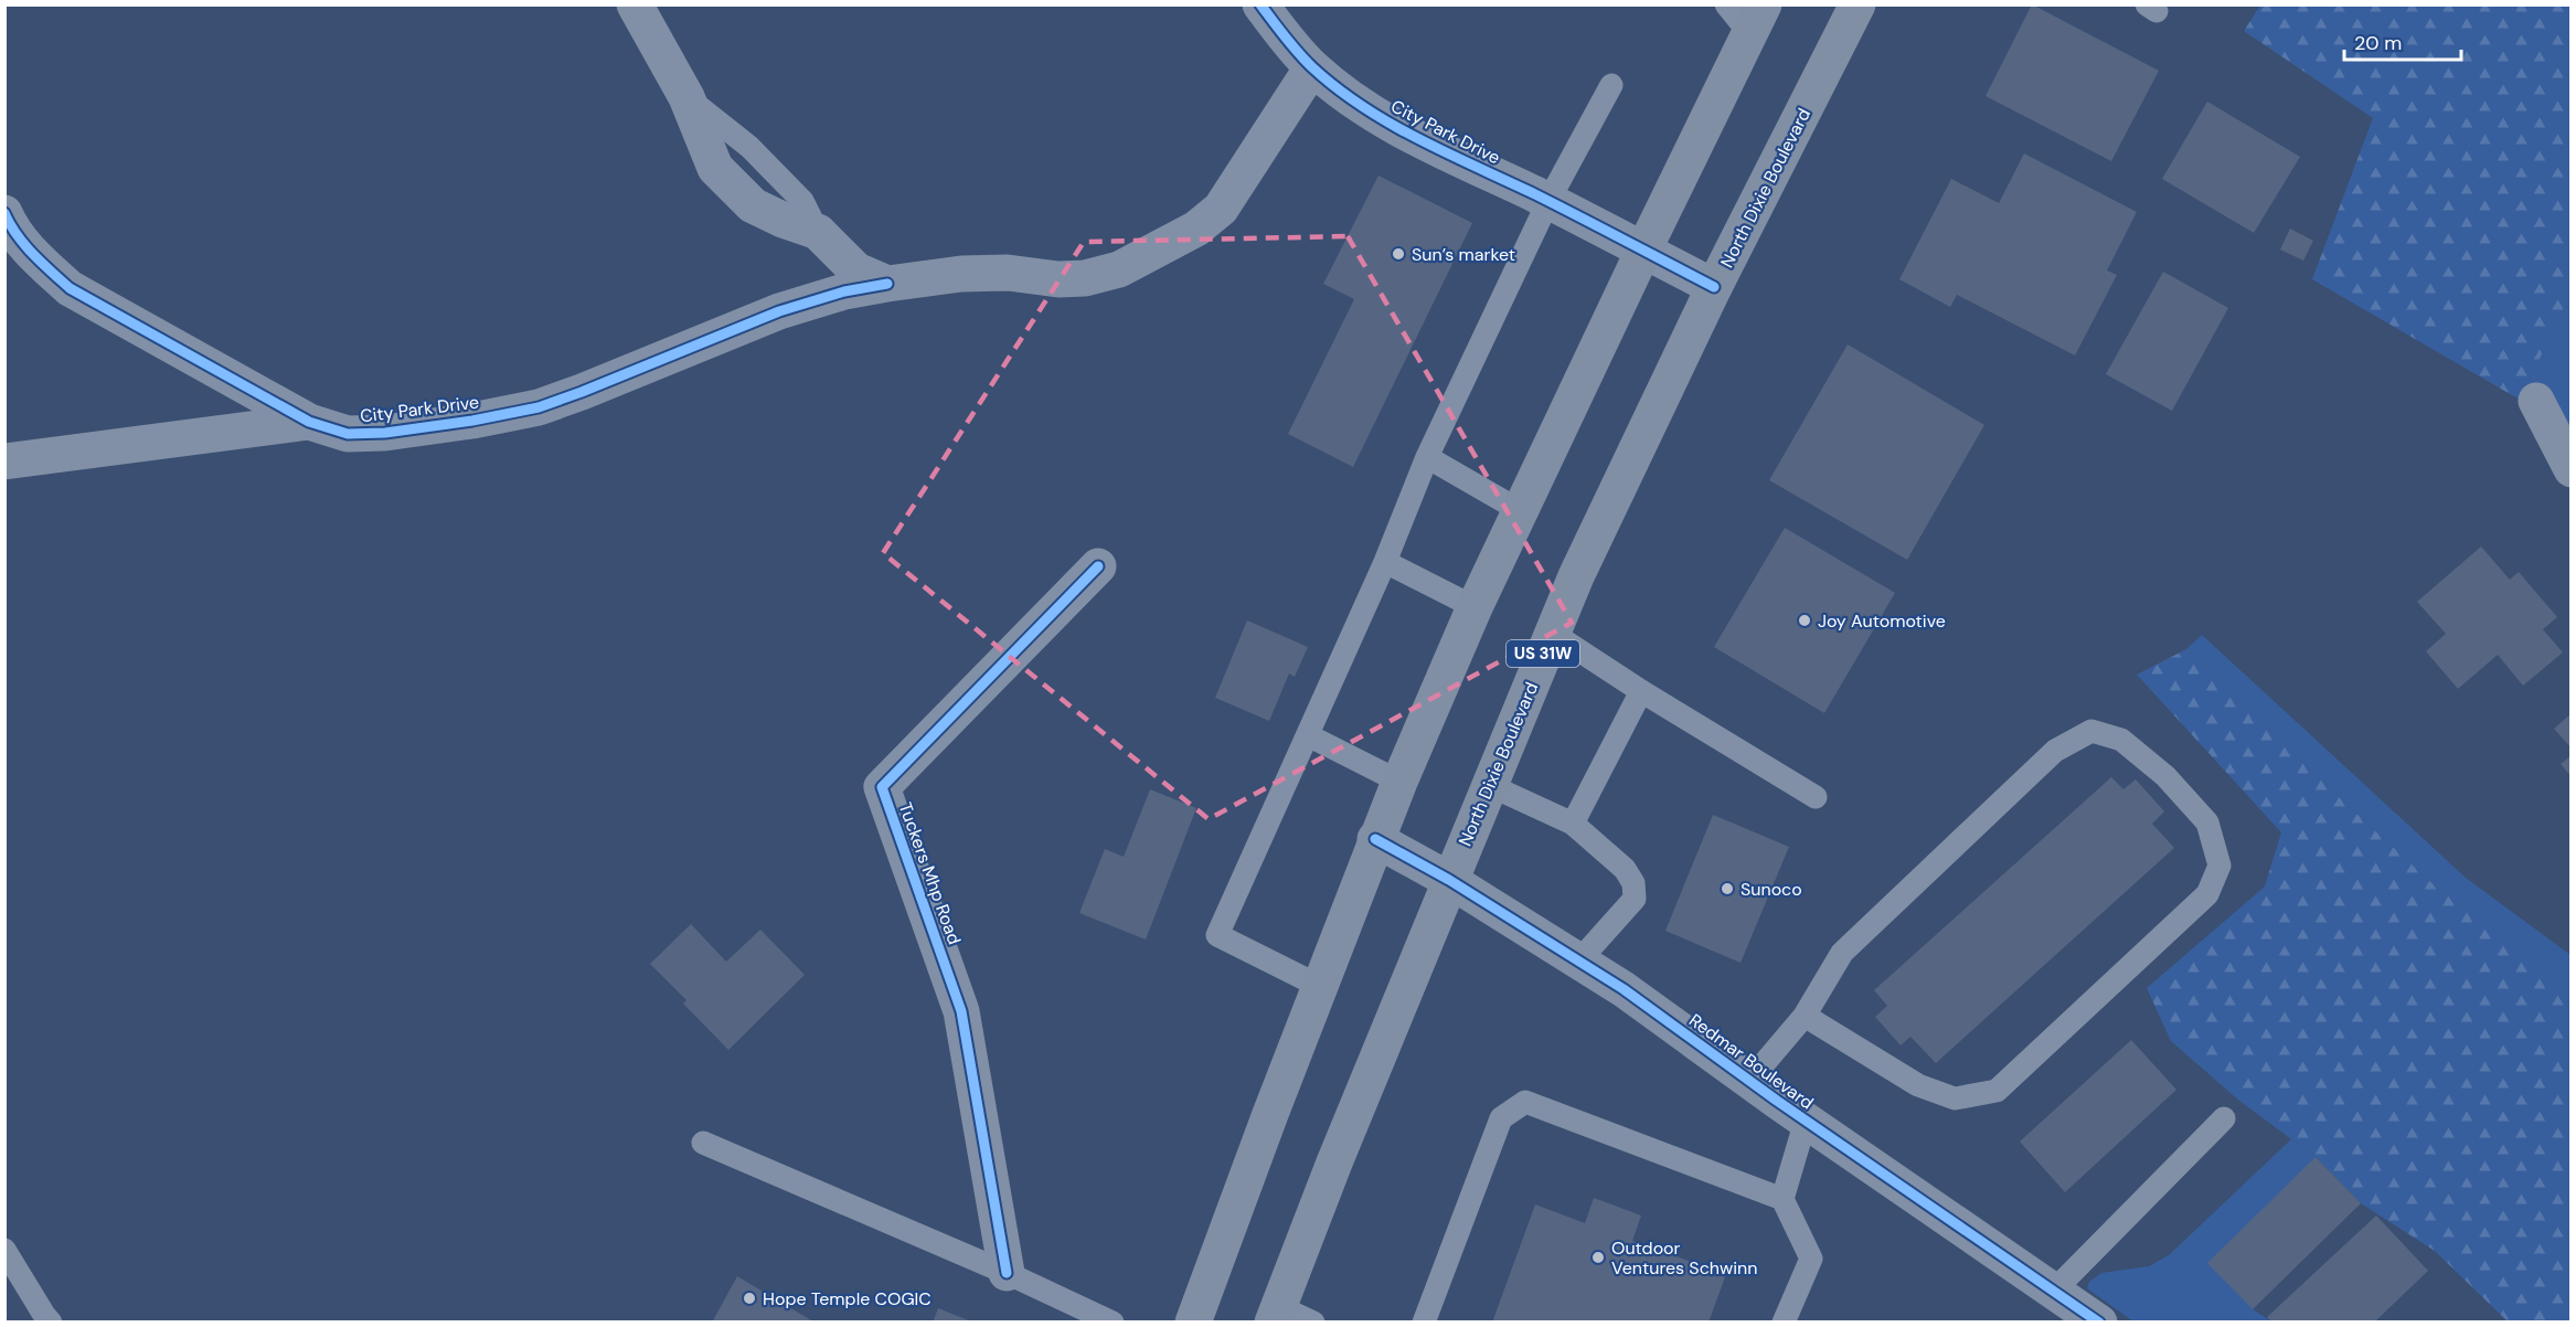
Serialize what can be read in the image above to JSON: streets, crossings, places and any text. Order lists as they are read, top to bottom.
{
  "streets": {
    "highway": ["North Dixie Boulevard", "US 31W"],
    "street": ["City Park Drive", "Tuckers Mhp Road", "Redmar Boulevard"]
  },
  "crossings": [
    ["City Park Drive", "North Dixie Boulevard"],
    ["North Dixie Boulevard", "Redmar Boulevard"]
  ],
  "places": [
    "Sun’s market",
    "Joy Automotive",
    "Sunoco",
    "Outdoor Ventures Schwinn",
    "Hope Temple COGIC"
  ],
  "scale_bar": "20 m"
}
